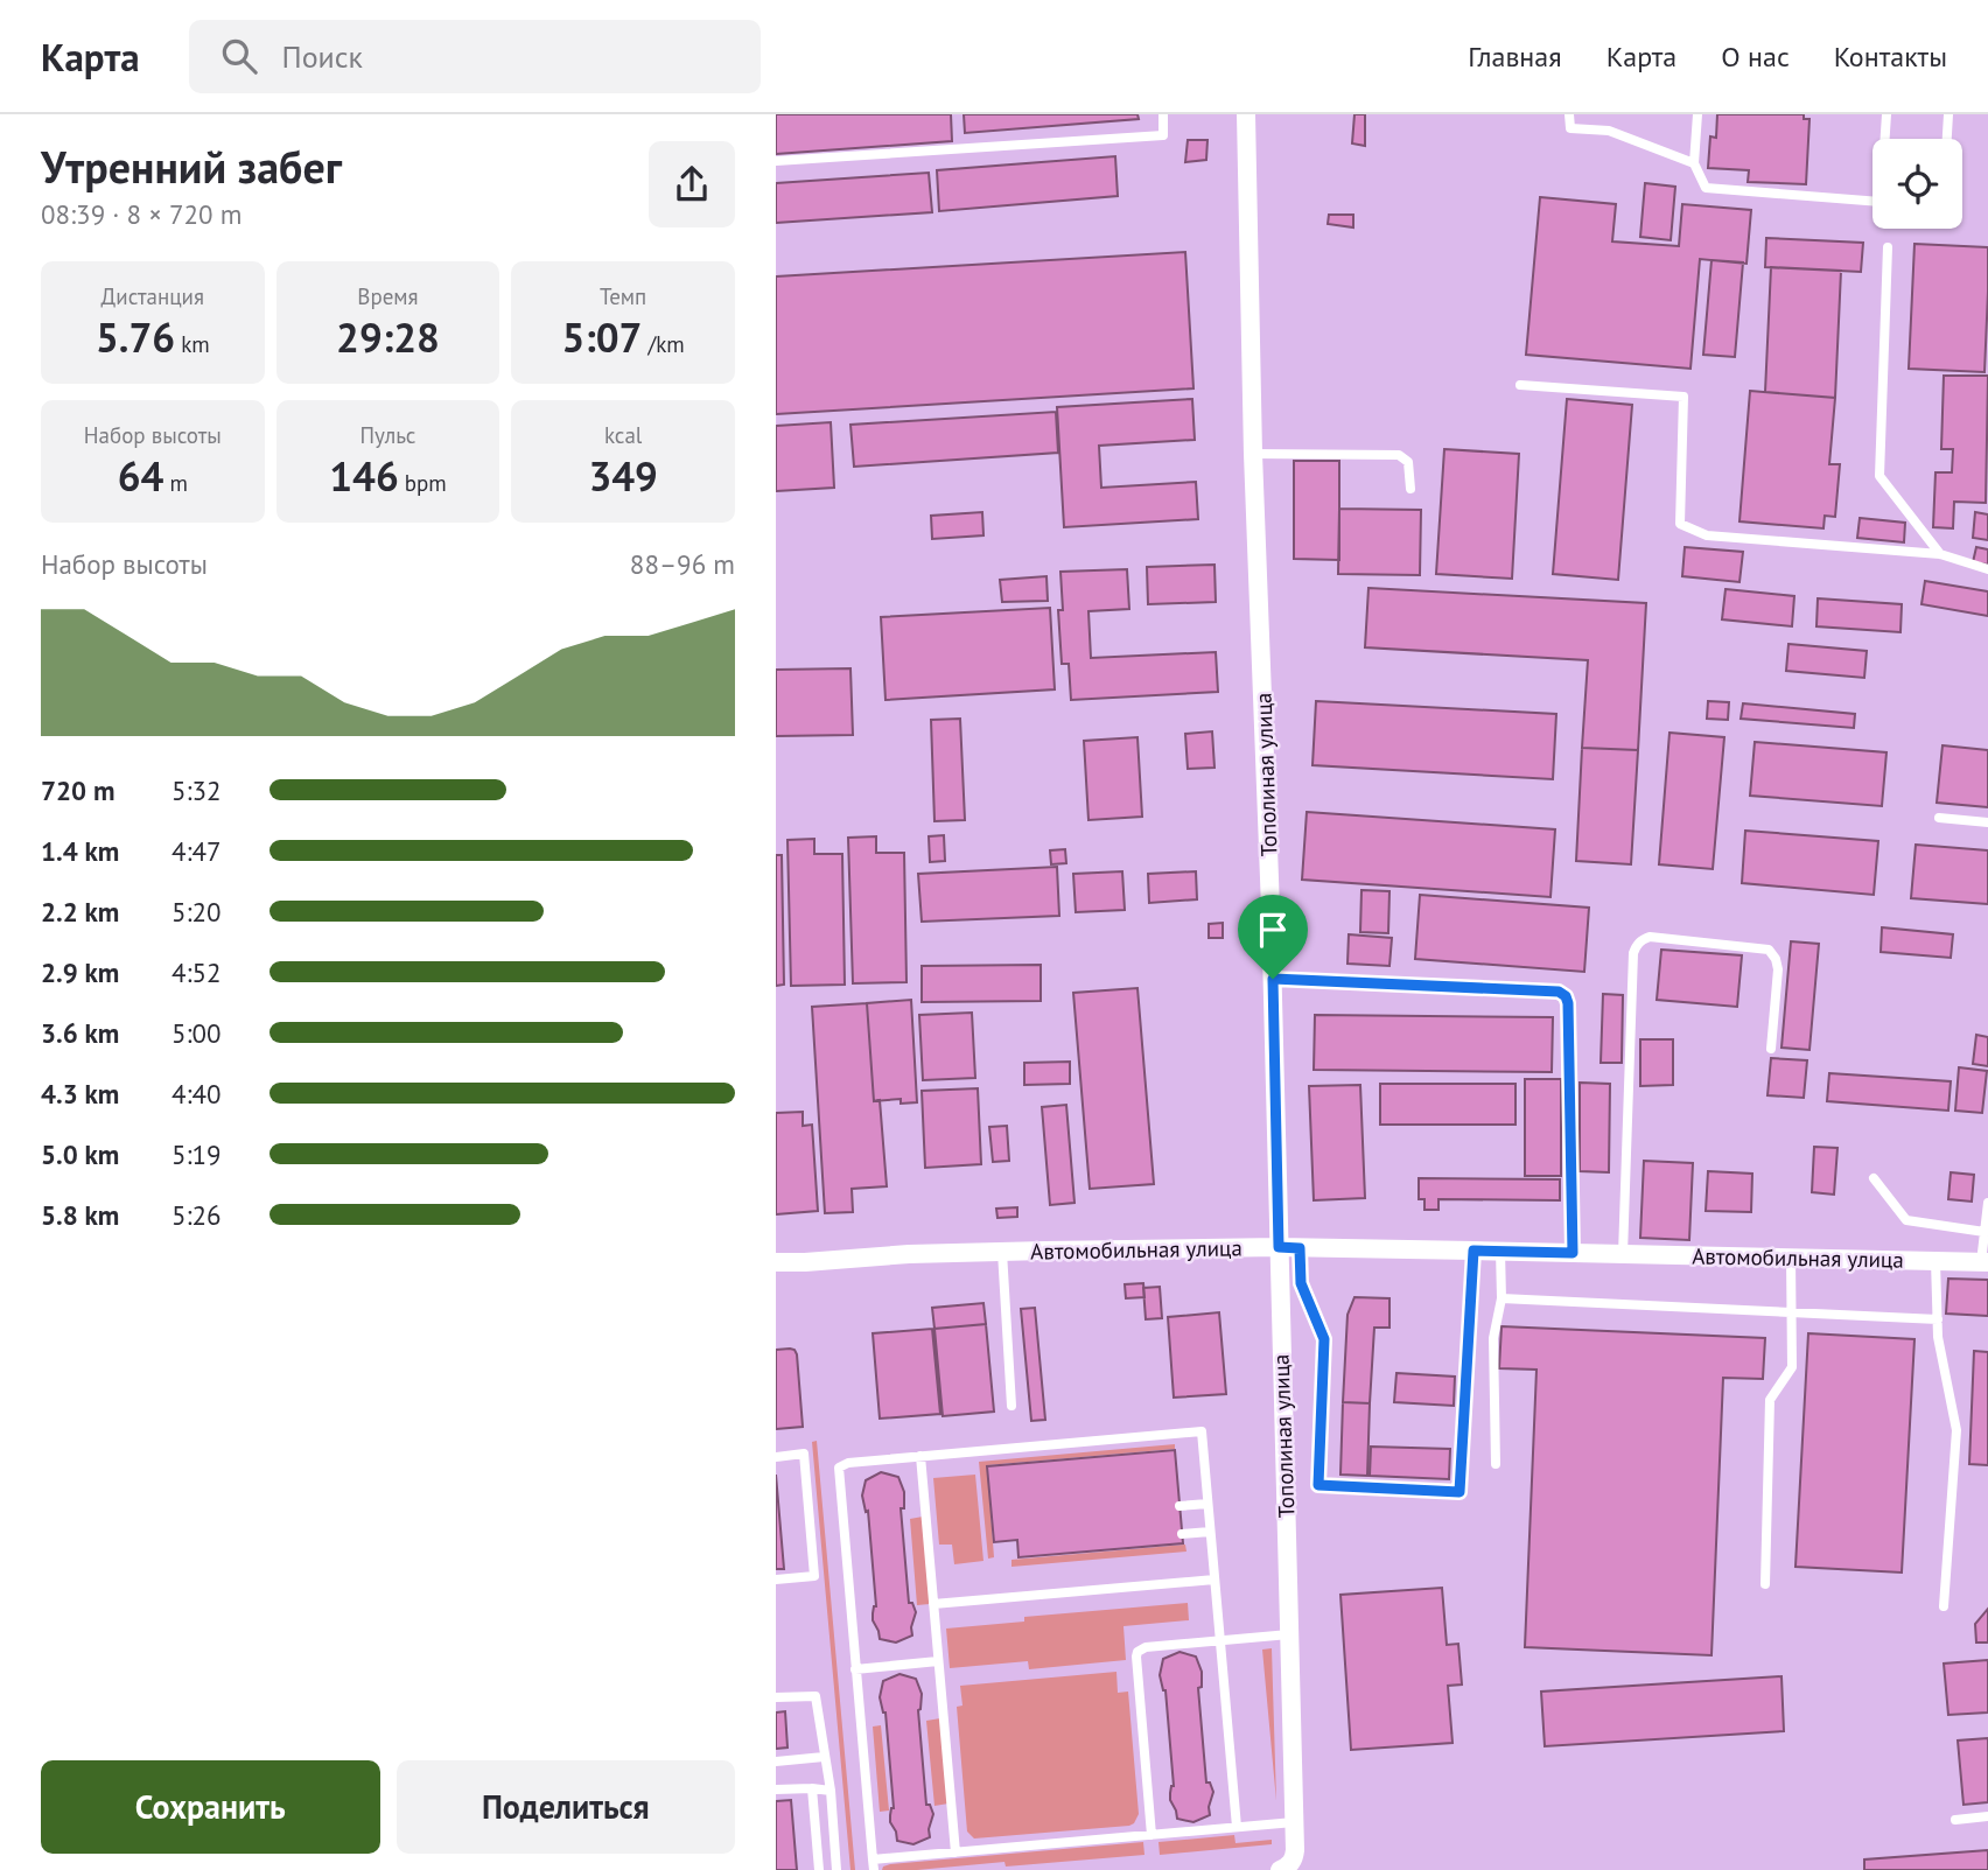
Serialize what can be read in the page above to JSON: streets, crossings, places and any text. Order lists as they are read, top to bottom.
{
  "streets": {
    "street": ["Тополиная улица", "Автомобильная улица"]
  },
  "crossings": [
    ["Тополиная улица", "Автомобильная улица"]
  ],
  "page": {
    "header": "Карта",
    "search": "Поиск",
    "nav": [
      "Главная",
      "Карта",
      "О нас",
      "Контакты"
    ],
    "heading": ["Утренний забег", "08:39 · 8 × 720 m"],
    "stats": [
      ["Дистанция", "5.76 km"],
      ["Время", "29:28"],
      ["Темп", "5:07 /km"],
      ["Набор высоты", "64 m"],
      ["Пульс", "146 bpm"],
      ["kcal", "349"]
    ],
    "chart": ["Набор высоты", "88–96 m"],
    "list": [
      {
        "name": "720 m",
        "note": "5:32"
      },
      {
        "name": "1.4 km",
        "note": "4:47"
      },
      {
        "name": "2.2 km",
        "note": "5:20"
      },
      {
        "name": "2.9 km",
        "note": "4:52"
      },
      {
        "name": "3.6 km",
        "note": "5:00"
      },
      {
        "name": "4.3 km",
        "note": "4:40"
      },
      {
        "name": "5.0 km",
        "note": "5:19"
      },
      {
        "name": "5.8 km",
        "note": "5:26"
      }
    ],
    "buttons": ["Сохранить", "Поделиться"]
  }
}
